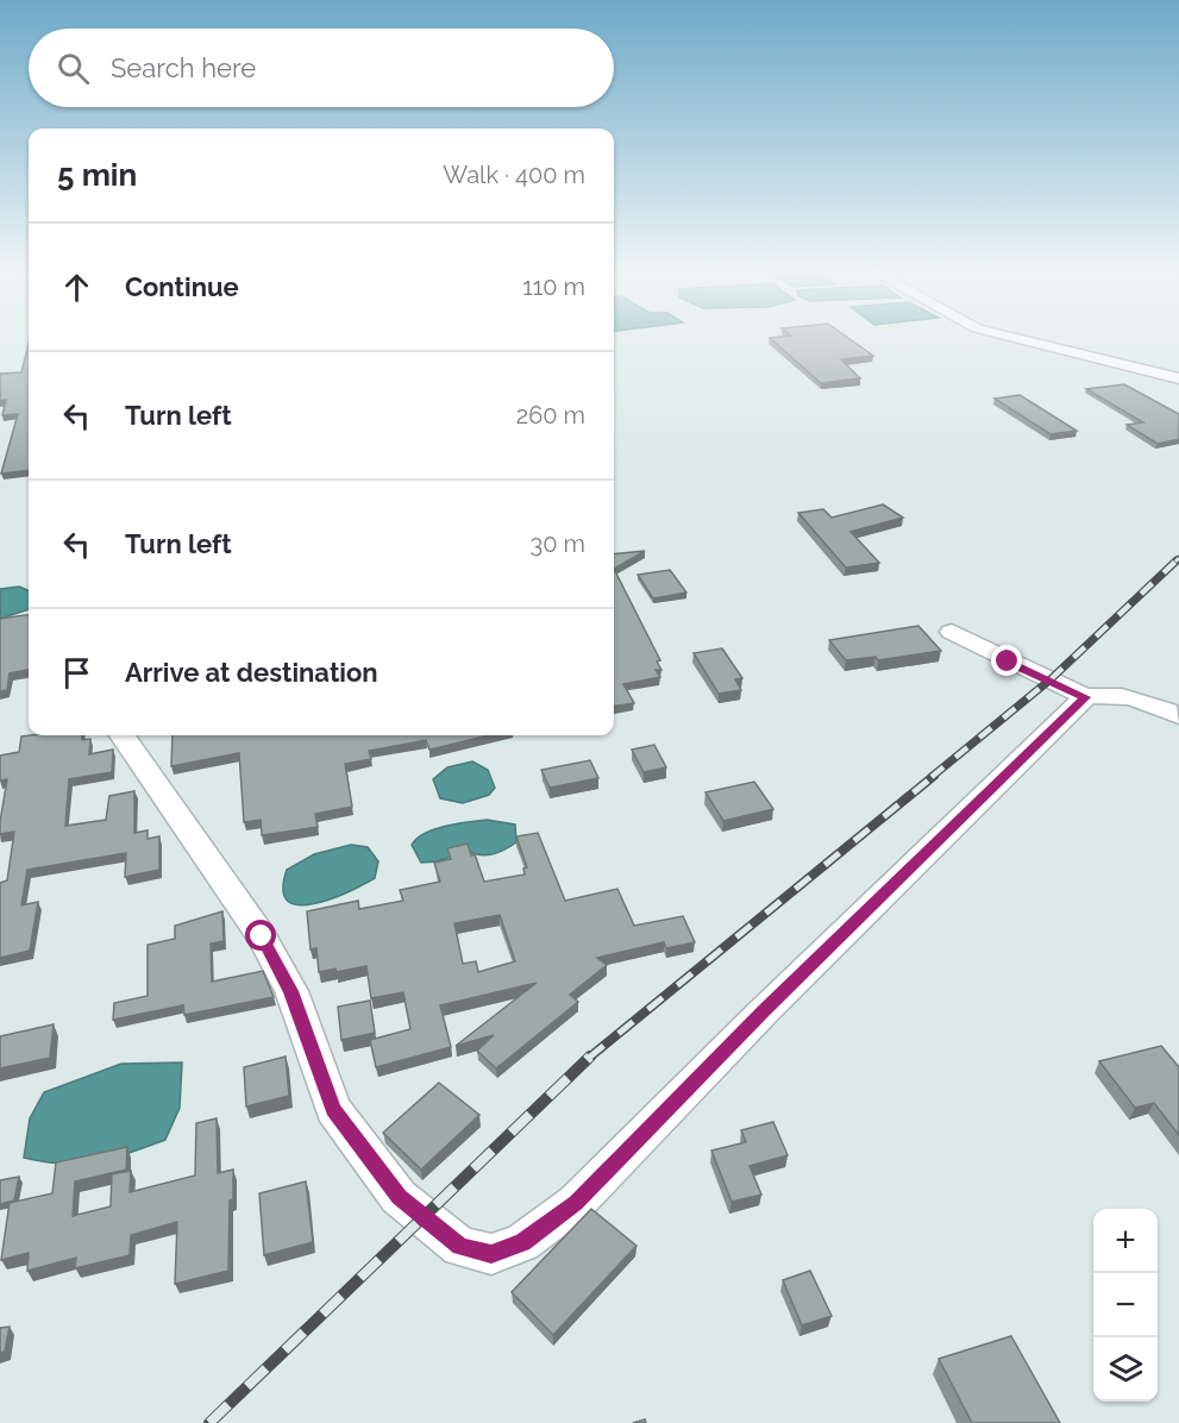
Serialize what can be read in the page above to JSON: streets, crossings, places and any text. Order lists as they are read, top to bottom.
{
  "page": {
    "search": "Search here",
    "heading": ["5 min", "Walk · 400 m"],
    "list": [
      ["Continue", "110 m"],
      ["Turn left", "260 m"],
      ["Turn left", "30 m"],
      "Arrive at destination"
    ],
    "map_buttons": ["+", "−"]
  }
}
